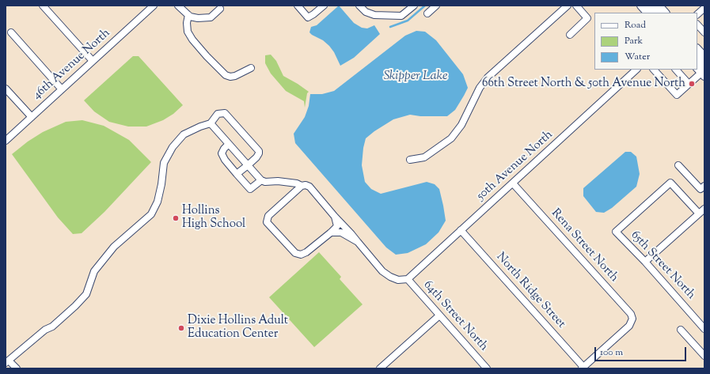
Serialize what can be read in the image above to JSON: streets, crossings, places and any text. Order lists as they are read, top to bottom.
{
  "streets": {
    "street": [
      "46th Avenue North",
      "50th Avenue North",
      "Rena Street North",
      "65th Street North",
      "North Ridge Street",
      "64th Street North"
    ]
  },
  "crossings": [
    ["50th Avenue North", "Rena Street North"],
    ["50th Avenue North", "North Ridge Street"],
    ["50th Avenue North", "64th Street North"],
    ["Rena Street North", "North Ridge Street"]
  ],
  "water": ["Skipper Lake"],
  "places": ["66th Street North & 50th Avenue North", "Hollins High School", "Dixie Hollins Adult Education Center"],
  "legend": ["Road", "Park", "Water"],
  "scale_bar": "100 m"
}
